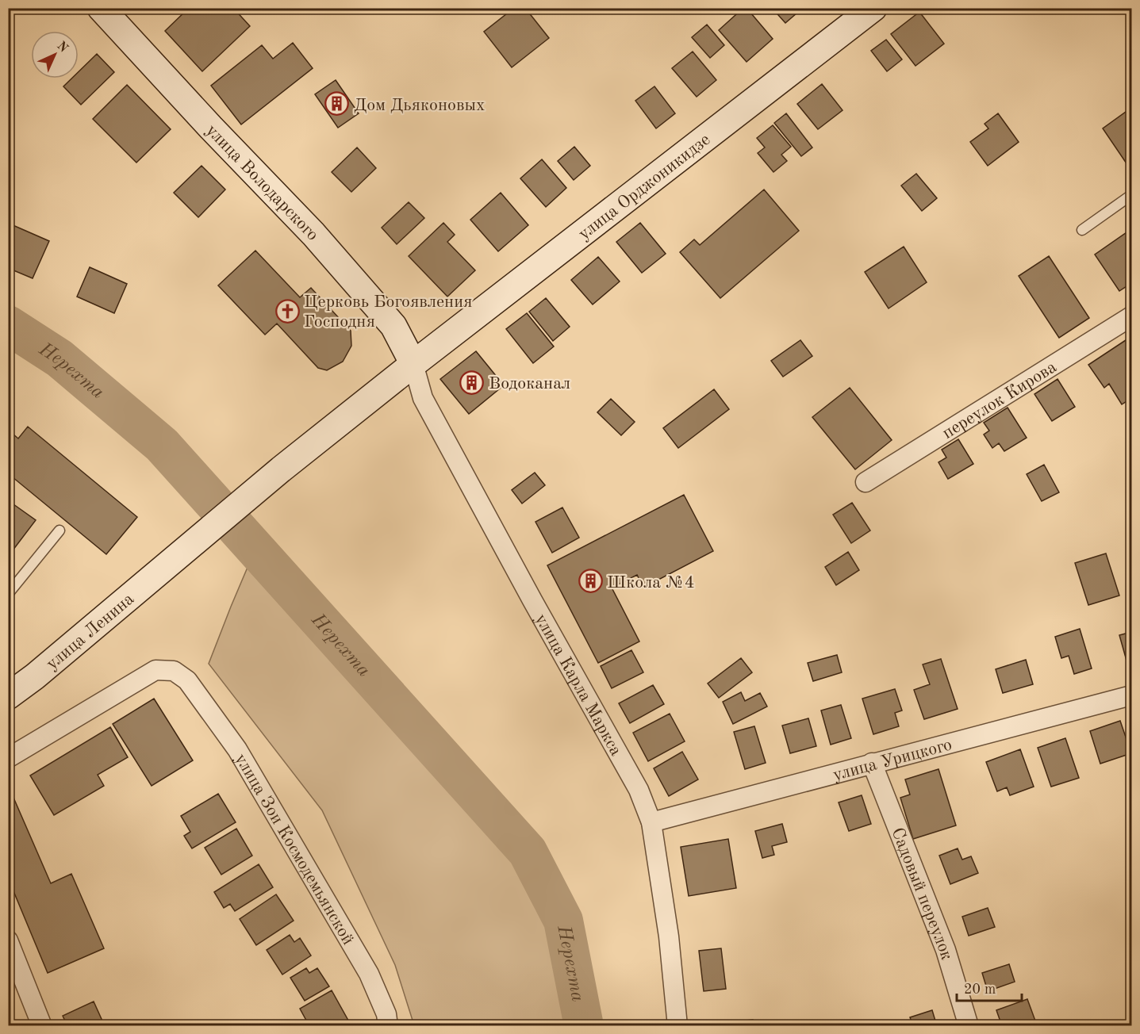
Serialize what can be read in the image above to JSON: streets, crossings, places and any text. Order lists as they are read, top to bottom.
{
  "streets": {
    "main road": ["улица Володарского", "улица Орджоникидзе", "улица Ленина"],
    "street": [
      "переулок Кирова",
      "улица Карла Маркса",
      "улица Урицкого",
      "улица Зои Космодемьянской",
      "Садовый переулок"
    ]
  },
  "crossings": [
    ["улица Володарского", "улица Орджоникидзе"],
    ["улица Володарского", "улица Ленина"],
    ["улица Володарского", "улица Карла Маркса"],
    ["улица Орджоникидзе", "улица Ленина"],
    ["улица Орджоникидзе", "улица Карла Маркса"],
    ["улица Ленина", "улица Карла Маркса"],
    ["улица Карла Маркса", "улица Урицкого"],
    ["улица Урицкого", "Садовый переулок"]
  ],
  "water": ["Нерехта"],
  "places": {
    "building": ["Дом Дьяконовых", "Водоканал", "Школа №4"],
    "church": ["Церковь Богоявления Господня"]
  },
  "scale_bar": "20 m",
  "north": "top right"
}
